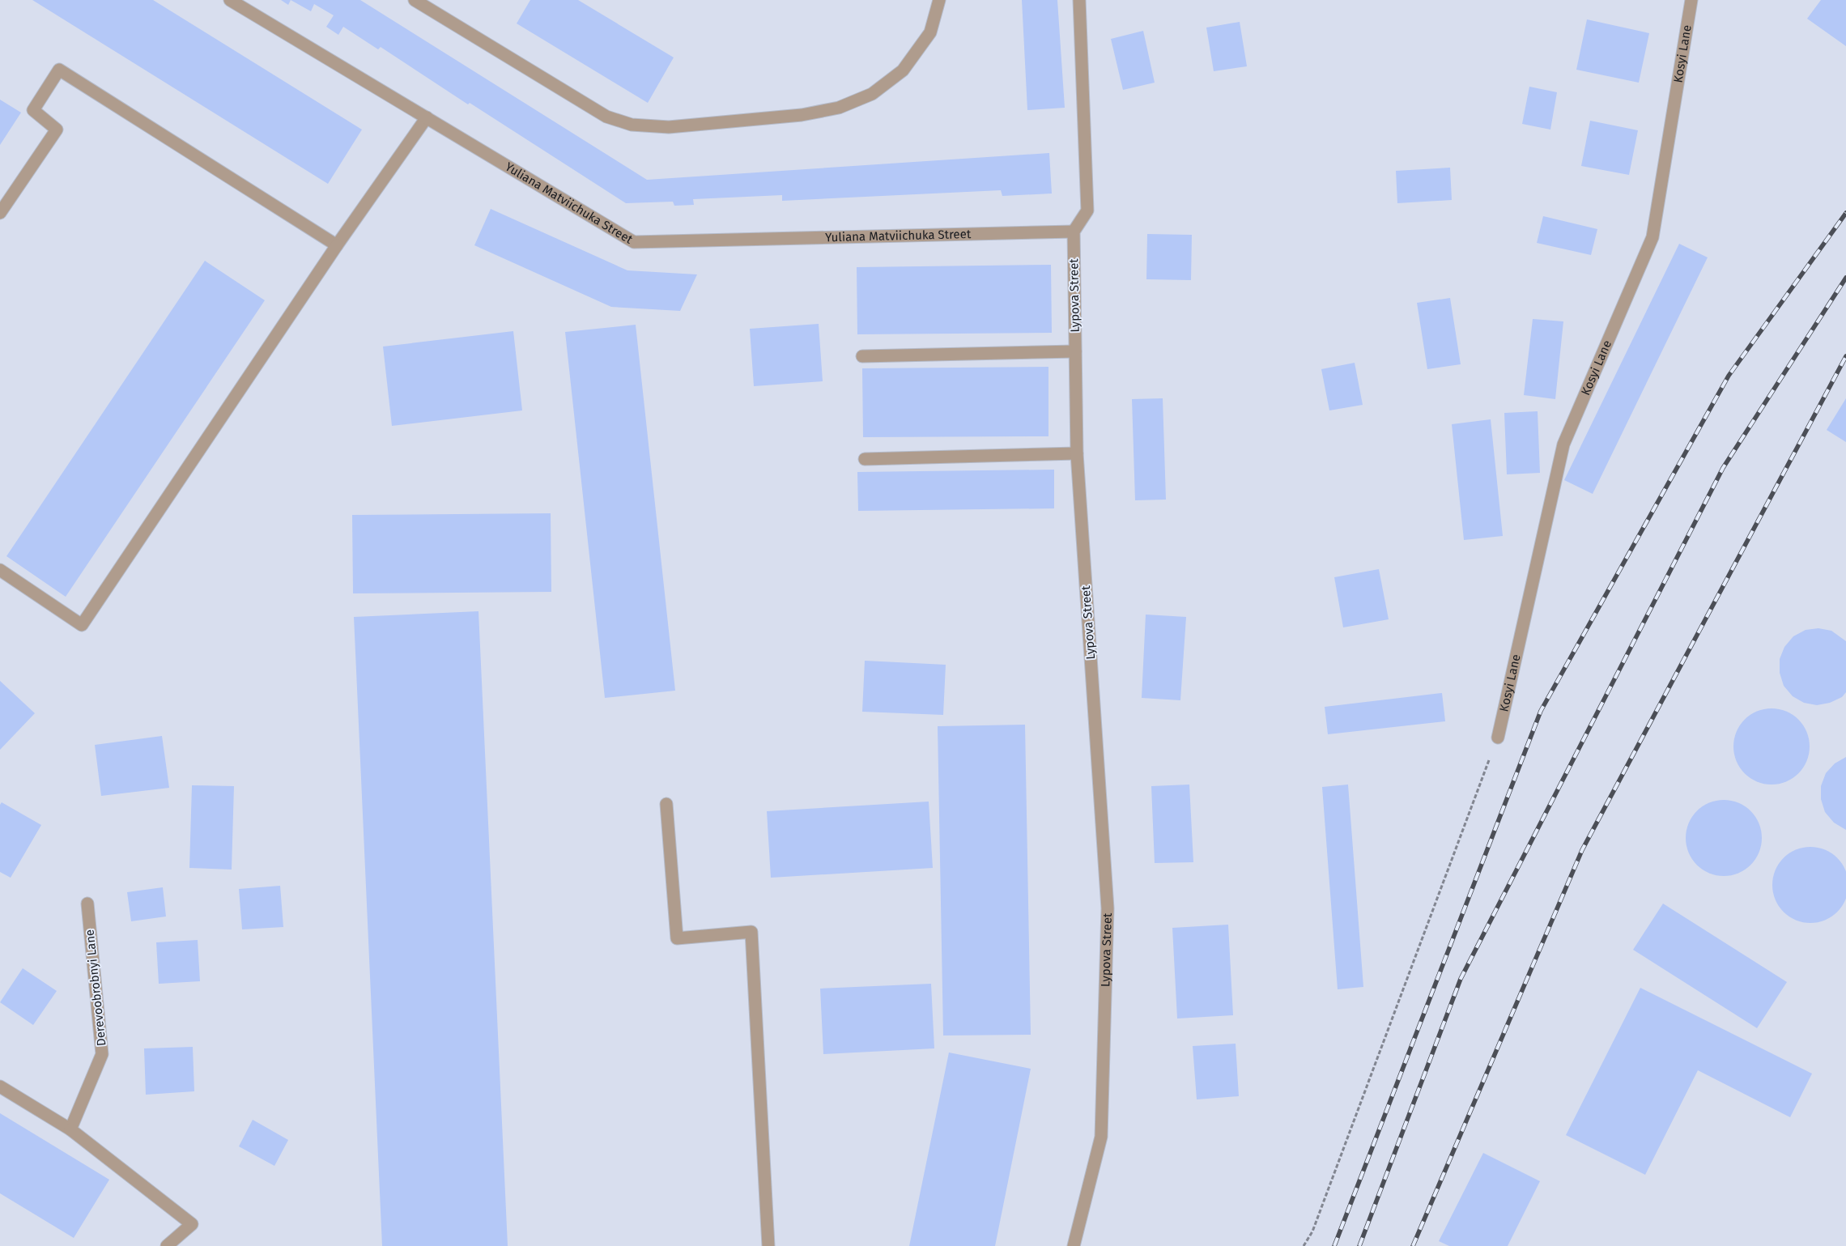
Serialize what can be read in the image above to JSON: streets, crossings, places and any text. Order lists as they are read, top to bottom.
{
  "streets": {
    "street": [
      "Kosyi Lane",
      "Yuliana Matviichuka Street",
      "Lypova Street",
      "Derevoobrobnyi Lane"
    ]
  },
  "crossings": [
    ["Yuliana Matviichuka Street", "Lypova Street"]
  ]
}
